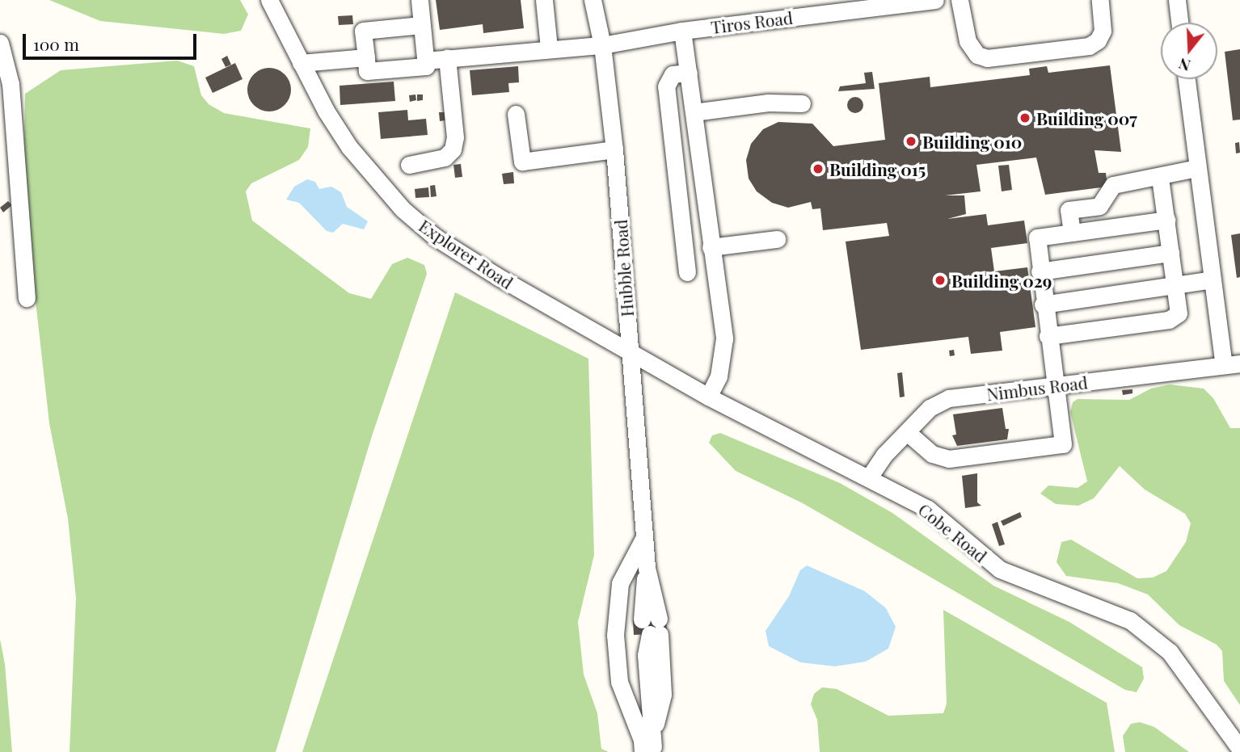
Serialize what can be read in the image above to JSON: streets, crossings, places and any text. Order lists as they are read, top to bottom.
{
  "streets": {
    "street": [
      "Tiros Road",
      "Explorer Road",
      "Hubble Road",
      "Nimbus Road",
      "Cobe Road"
    ]
  },
  "crossings": [
    ["Tiros Road", "Hubble Road"],
    ["Explorer Road", "Hubble Road"],
    ["Explorer Road", "Cobe Road"],
    ["Hubble Road", "Cobe Road"],
    ["Nimbus Road", "Cobe Road"]
  ],
  "places": [
    "Building 007",
    "Building 010",
    "Building 015",
    "Building 029"
  ],
  "scale_bar": "100 m",
  "north": "bottom"
}
